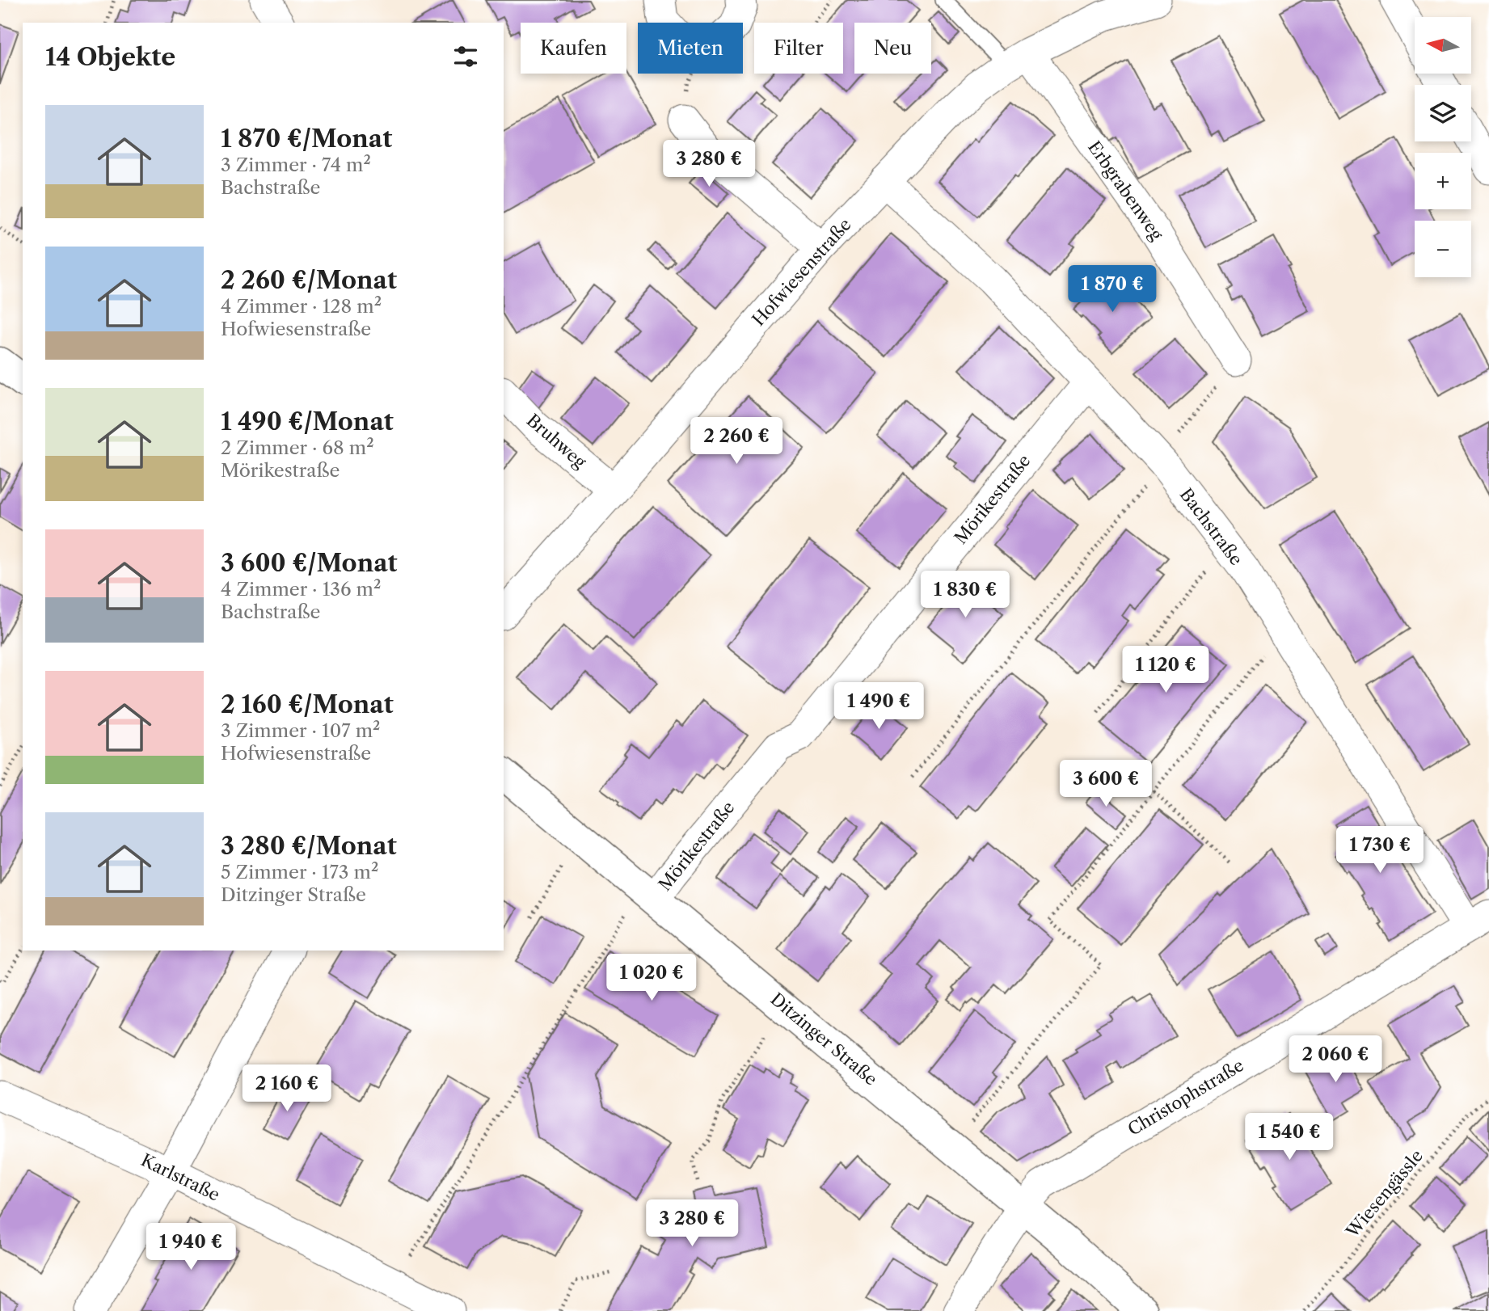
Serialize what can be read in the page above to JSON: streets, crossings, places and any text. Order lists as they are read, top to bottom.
{
  "streets": {
    "main road": ["Ditzinger Straße"],
    "street": [
      "Erbgrabenweg",
      "Hofwiesenstraße",
      "Bruhweg",
      "Mörikestraße",
      "Bachstraße",
      "Christophstraße",
      "Karlstraße"
    ],
    "path": ["Wiesengässle"]
  },
  "crossings": [
    ["Erbgrabenweg", "Hofwiesenstraße"],
    ["Hofwiesenstraße", "Bruhweg"],
    ["Hofwiesenstraße", "Bachstraße"],
    ["Mörikestraße", "Bachstraße"],
    ["Mörikestraße", "Ditzinger Straße"],
    ["Bachstraße", "Christophstraße"],
    ["Ditzinger Straße", "Christophstraße"]
  ],
  "north": "left",
  "page": {
    "map_buttons": ["+", "−"],
    "chip": [
      "Kaufen",
      "Mieten",
      "Filter",
      "Neu"
    ],
    "heading": "14 Objekte",
    "list": [
      {
        "name": "1 870 €/Monat",
        "note": "3 Zimmer · 74 m² · Bachstraße"
      },
      {
        "name": "2 260 €/Monat",
        "note": "4 Zimmer · 128 m² · Hofwiesenstraße"
      },
      {
        "name": "1 490 €/Monat",
        "note": "2 Zimmer · 68 m² · Mörikestraße"
      },
      {
        "name": "3 600 €/Monat",
        "note": "4 Zimmer · 136 m² · Bachstraße"
      },
      {
        "name": "2 160 €/Monat",
        "note": "3 Zimmer · 107 m² · Hofwiesenstraße"
      },
      {
        "name": "3 280 €/Monat",
        "note": "5 Zimmer · 173 m² · Ditzinger Straße"
      }
    ],
    "price": [
      "3 280 €",
      "1 870 €",
      "2 260 €",
      "1 830 €",
      "1 120 €",
      "1 490 €",
      "3 600 €",
      "1 730 €",
      "1 020 €",
      "2 060 €",
      "2 160 €",
      "1 540 €",
      "3 280 €",
      "1 940 €"
    ]
  }
}
